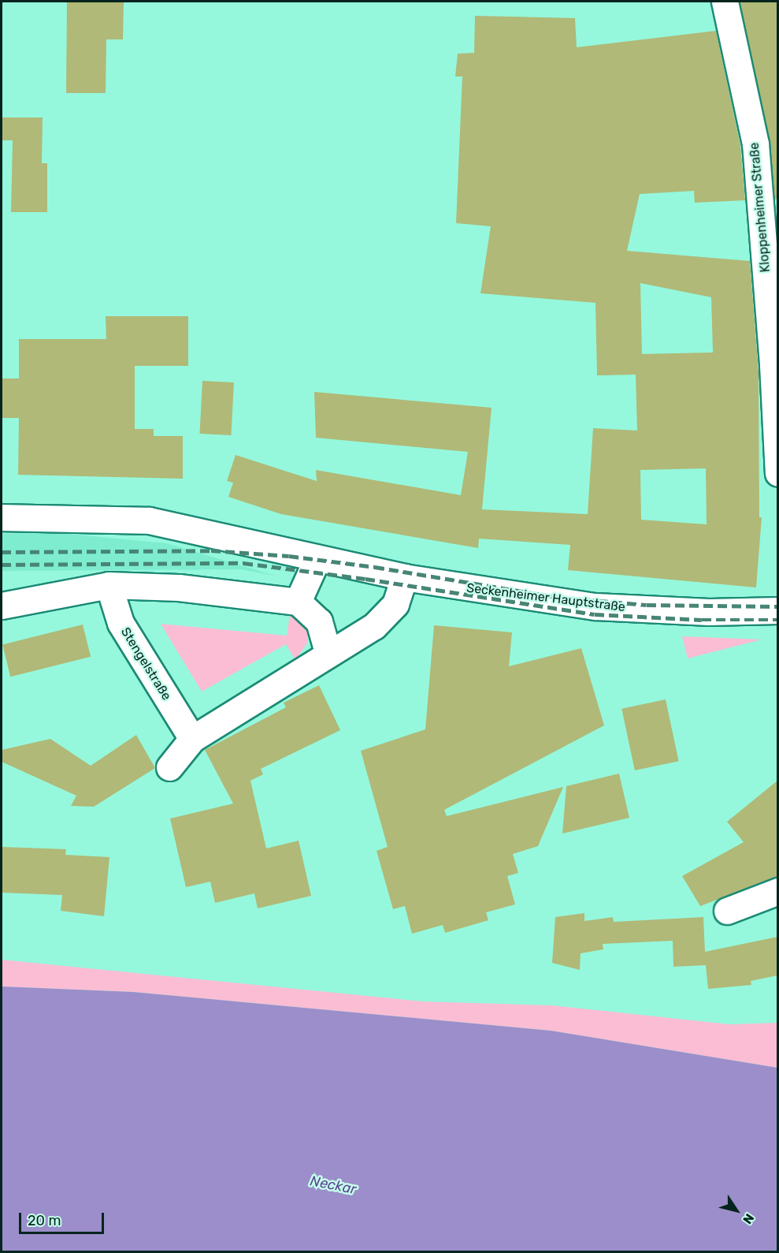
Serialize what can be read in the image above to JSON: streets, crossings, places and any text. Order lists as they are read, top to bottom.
{
  "streets": {
    "street": ["Kloppenheimer Straße", "Seckenheimer Hauptstraße", "Stengelstraße"]
  },
  "water": ["Neckar"],
  "scale_bar": "20 m",
  "north": "bottom right"
}
